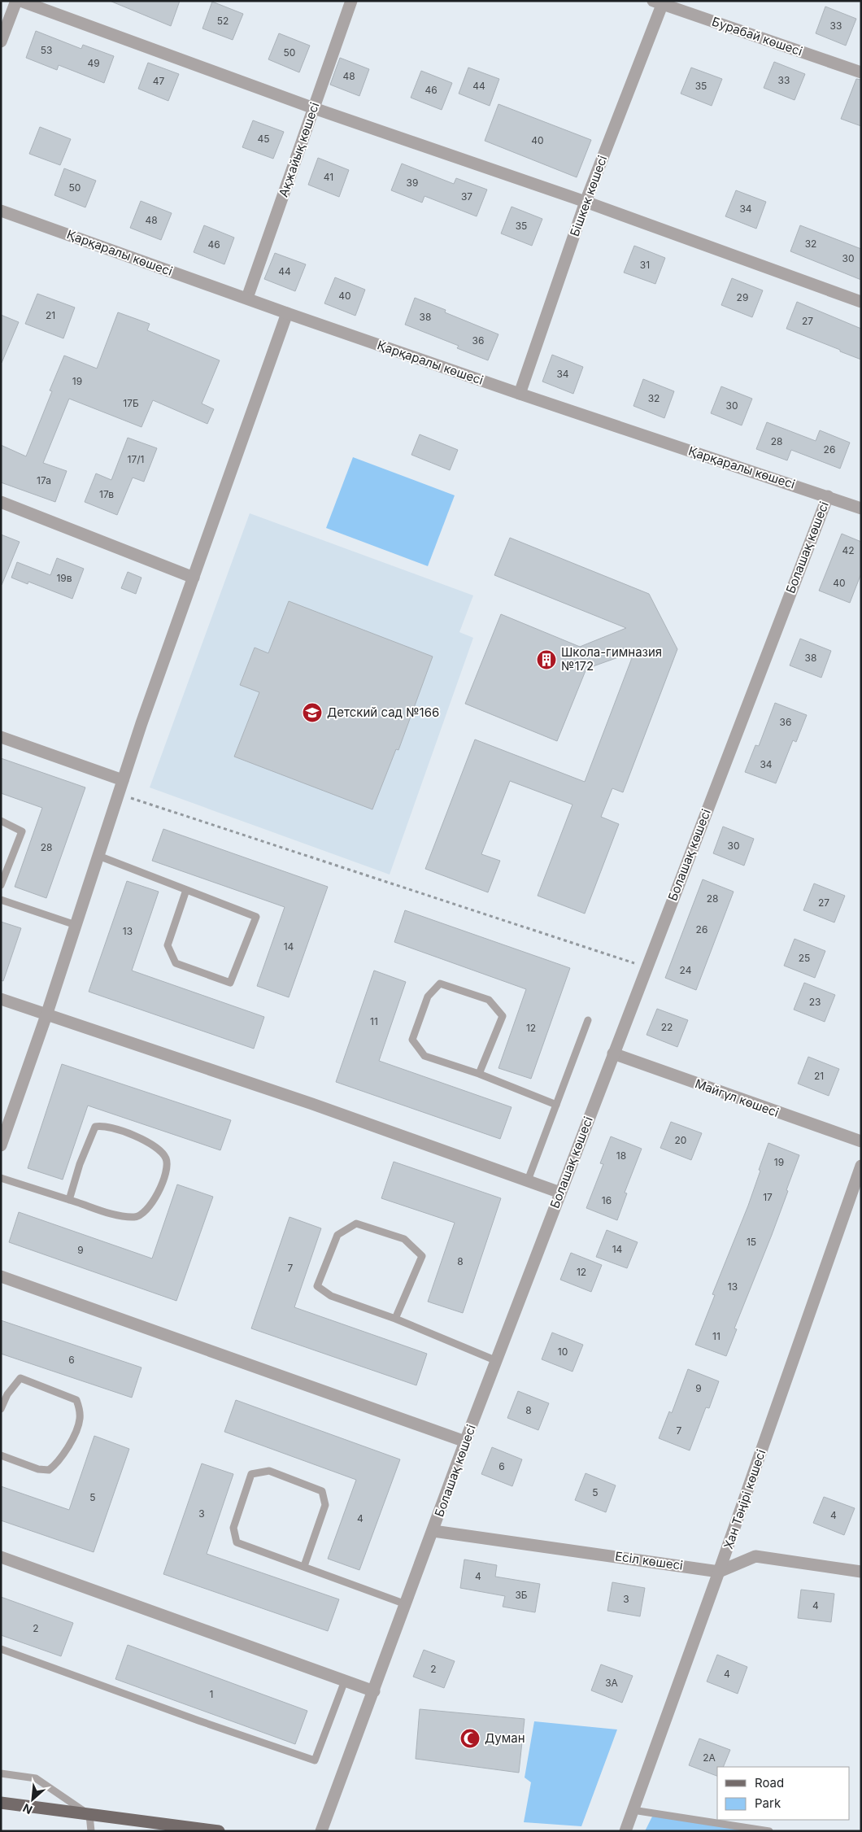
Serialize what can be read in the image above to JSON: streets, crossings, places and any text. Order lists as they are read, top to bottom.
{
  "streets": {
    "street": [
      "Бурабай көшесі",
      "Ақжайық көшесі",
      "Бішкек көшесі",
      "Қарқаралы көшесі",
      "Болашақ көшесі",
      "Майгүл көшесі",
      "Хан Тәңірі көшесі",
      "Есіл көшесі"
    ]
  },
  "crossings": [
    ["Бурабай көшесі", "Бішкек көшесі"],
    ["Ақжайық көшесі", "Қарқаралы көшесі"],
    ["Бішкек көшесі", "Қарқаралы көшесі"],
    ["Қарқаралы көшесі", "Болашақ көшесі"],
    ["Болашақ көшесі", "Майгүл көшесі"],
    ["Болашақ көшесі", "Есіл көшесі"],
    ["Хан Тәңірі көшесі", "Есіл көшесі"]
  ],
  "places": {
    "building": ["Школа-гимназия №172"],
    "school or university": ["Детский сад №166"],
    "mosque": ["Думан"]
  },
  "house_numbers": [
    "52",
    "33",
    "53",
    "50",
    "49",
    "48",
    "33",
    "47",
    "44",
    "35",
    "46",
    "45",
    "40",
    "41",
    "39",
    "50",
    "37",
    "34",
    "48",
    "35",
    "32",
    "46",
    "30",
    "31",
    "44",
    "40",
    "29",
    "21",
    "38",
    "27",
    "36",
    "34",
    "19",
    "32",
    "17Б",
    "30",
    "28",
    "26",
    "17/1",
    "17а",
    "17в",
    "42",
    "19в",
    "40",
    "38",
    "36",
    "34",
    "30",
    "28",
    "28",
    "27",
    "26",
    "13",
    "14",
    "25",
    "24",
    "23",
    "11",
    "22",
    "12",
    "21",
    "20",
    "18",
    "19",
    "17",
    "16",
    "15",
    "14",
    "9",
    "8",
    "7",
    "12",
    "13",
    "11",
    "10",
    "6",
    "9",
    "8",
    "7",
    "6",
    "5",
    "5",
    "3",
    "4",
    "4",
    "4",
    "3Б",
    "3",
    "4",
    "2",
    "2",
    "4",
    "3А",
    "1",
    "2А"
  ],
  "legend": ["Road", "Park"],
  "north": "bottom left"
}
